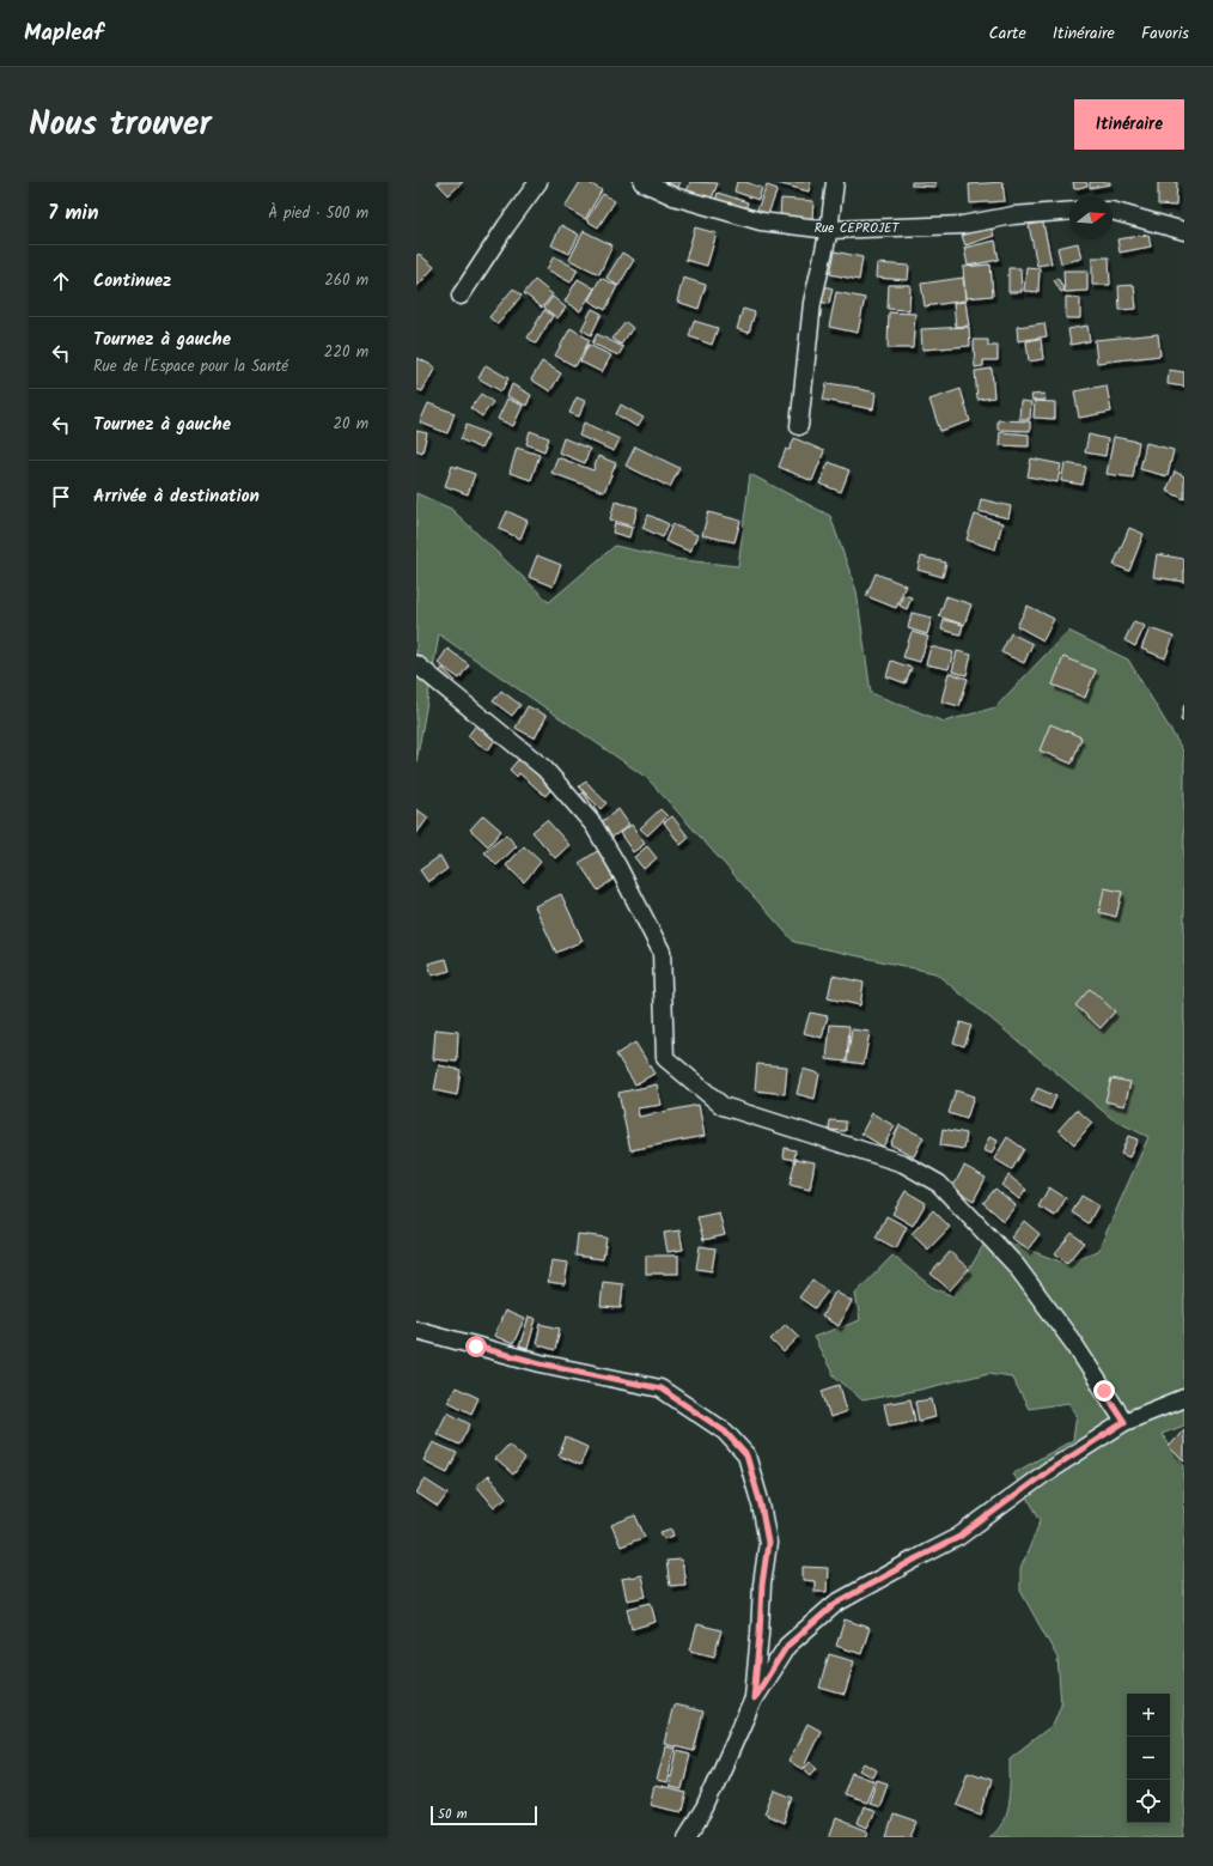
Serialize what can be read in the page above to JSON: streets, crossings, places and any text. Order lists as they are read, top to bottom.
{
  "streets": {
    "street": ["Rue CEPROJET"]
  },
  "scale_bar": "50 m",
  "north": "right",
  "page": {
    "header": "Mapleaf",
    "nav": ["Carte", "Itinéraire", "Favoris"],
    "title": "Nous trouver",
    "buttons": "Itinéraire",
    "heading": ["7 min", "À pied · 500 m"],
    "list": [
      ["Continuez", "260 m"],
      ["Tournez à gauche", "Rue de l'Espace pour la Santé", "220 m"],
      ["Tournez à gauche", "20 m"],
      "Arrivée à destination"
    ],
    "map_buttons": ["+", "−"],
    "scale": "50 m"
  }
}
